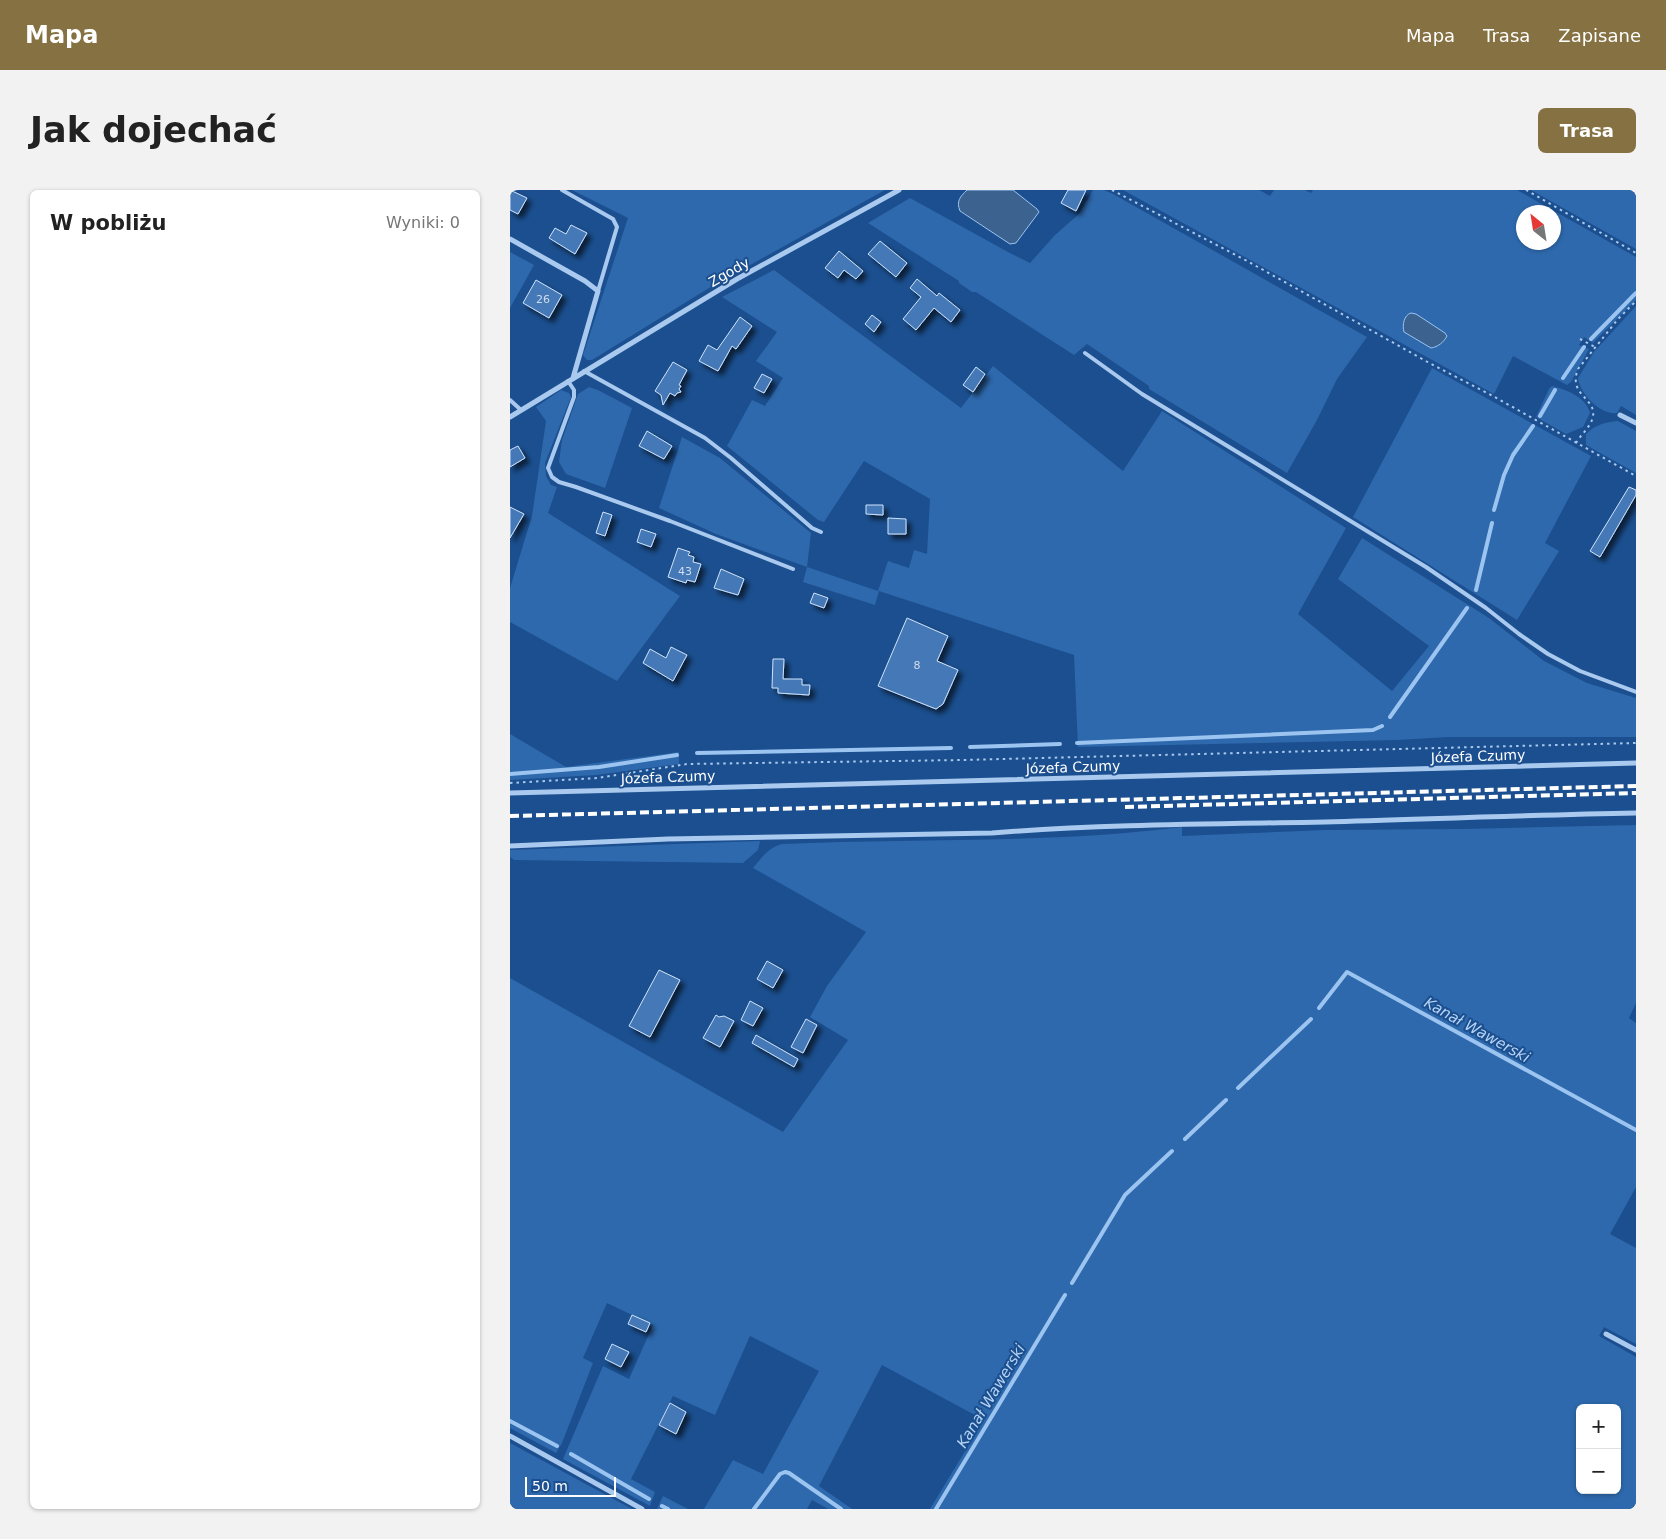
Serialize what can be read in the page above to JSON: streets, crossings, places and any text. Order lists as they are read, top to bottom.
{
  "streets": {
    "street": ["Zgody", "Józefa Czumy"]
  },
  "water": ["Kanał Wawerski"],
  "house_numbers": ["26", "43", "8"],
  "scale_bar": "50 m",
  "north": "top left",
  "page": {
    "header": "Mapa",
    "nav": ["Mapa", "Trasa", "Zapisane"],
    "buttons": "Trasa",
    "title": "Jak dojechać",
    "heading": ["W pobliżu", "Wyniki: 0"],
    "map_buttons": ["+", "−"],
    "scale": "50 m"
  }
}
